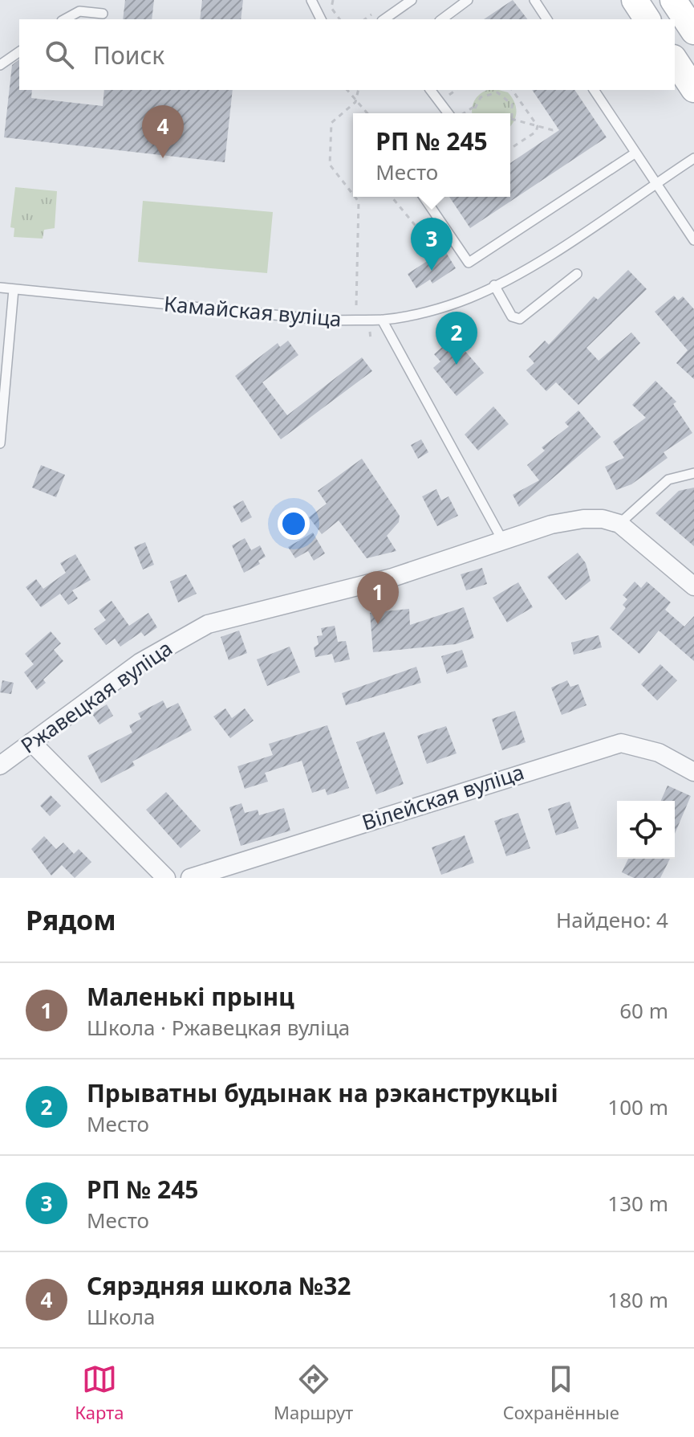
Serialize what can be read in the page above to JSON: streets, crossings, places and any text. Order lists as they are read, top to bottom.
{
  "streets": {
    "street": ["Ржавецкая вуліца", "Вілейская вуліца"],
    "lane": ["Камайская вуліца"]
  },
  "page": {
    "search": "Поиск",
    "pins": [
      "4",
      "3",
      "2",
      "1"
    ],
    "popup": ["РП № 245", "Место"],
    "heading": ["Рядом", "Найдено: 4"],
    "list": [
      {
        "mark": "1",
        "name": "Маленькі прынц",
        "note": "Школа · Ржавецкая вуліца",
        "value": "60 m"
      },
      {
        "mark": "2",
        "name": "Прыватны будынак на рэканструкцыі",
        "note": "Место",
        "value": "100 m"
      },
      {
        "mark": "3",
        "name": "РП № 245",
        "note": "Место",
        "value": "130 m"
      },
      {
        "mark": "4",
        "name": "Сярэдняя школа №32",
        "note": "Школа",
        "value": "180 m"
      }
    ],
    "nav": ["Карта", "Маршрут", "Сохранённые"]
  }
}
